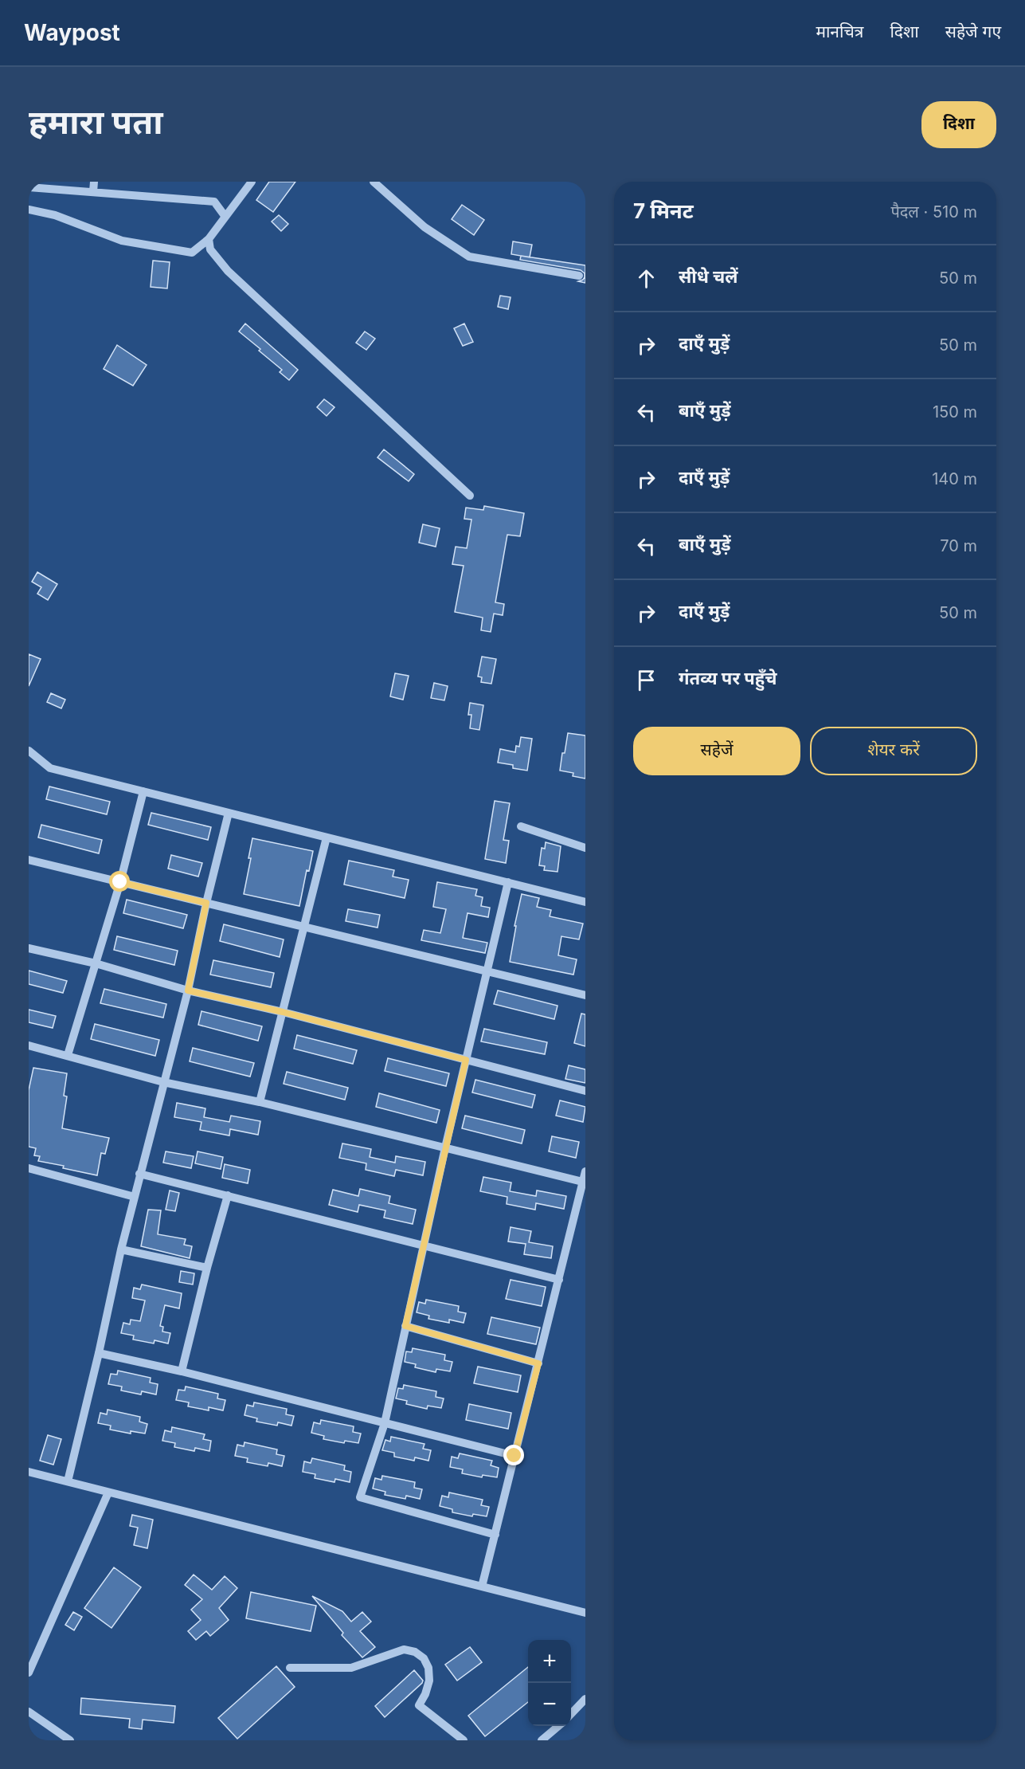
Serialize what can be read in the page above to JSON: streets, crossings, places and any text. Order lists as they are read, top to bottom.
{
  "page": {
    "header": "Waypost",
    "nav": ["मानचित्र", "दिशा", "सहेजे गए"],
    "title": "हमारा पता",
    "buttons": [
      "दिशा",
      ["सहेजें", "शेयर करें"]
    ],
    "heading": ["7 मिनट", "पैदल · 510 m"],
    "list": [
      ["सीधे चलें", "50 m"],
      ["दाएँ मुड़ें", "50 m"],
      ["बाएँ मुड़ें", "150 m"],
      ["दाएँ मुड़ें", "140 m"],
      ["बाएँ मुड़ें", "70 m"],
      ["दाएँ मुड़ें", "50 m"],
      "गंतव्य पर पहुँचे"
    ],
    "map_buttons": ["+", "−"]
  }
}
